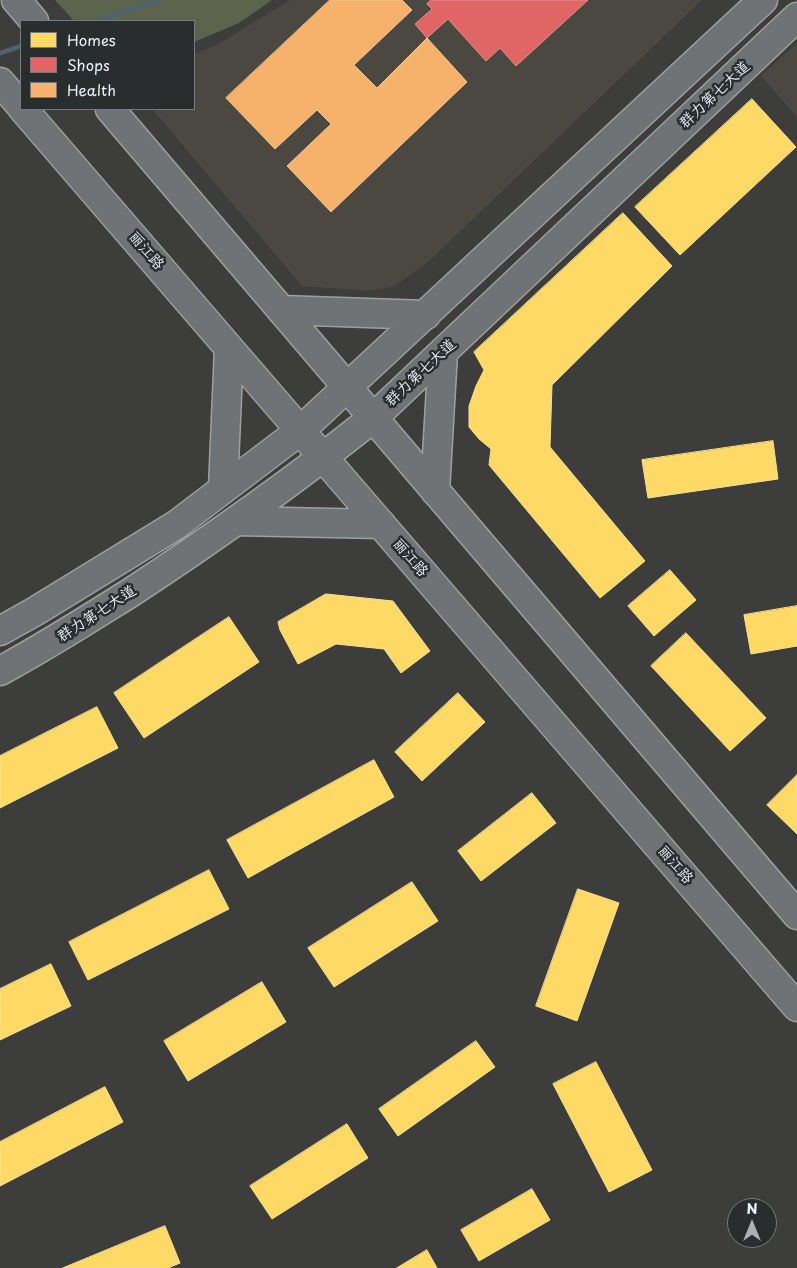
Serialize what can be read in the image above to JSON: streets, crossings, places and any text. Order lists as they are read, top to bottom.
{
  "streets": {
    "main road": ["群力第七大道", "丽江路"]
  },
  "crossings": [
    ["群力第七大道", "丽江路"]
  ],
  "legend": ["Homes", "Shops", "Health"],
  "north": "top"
}
